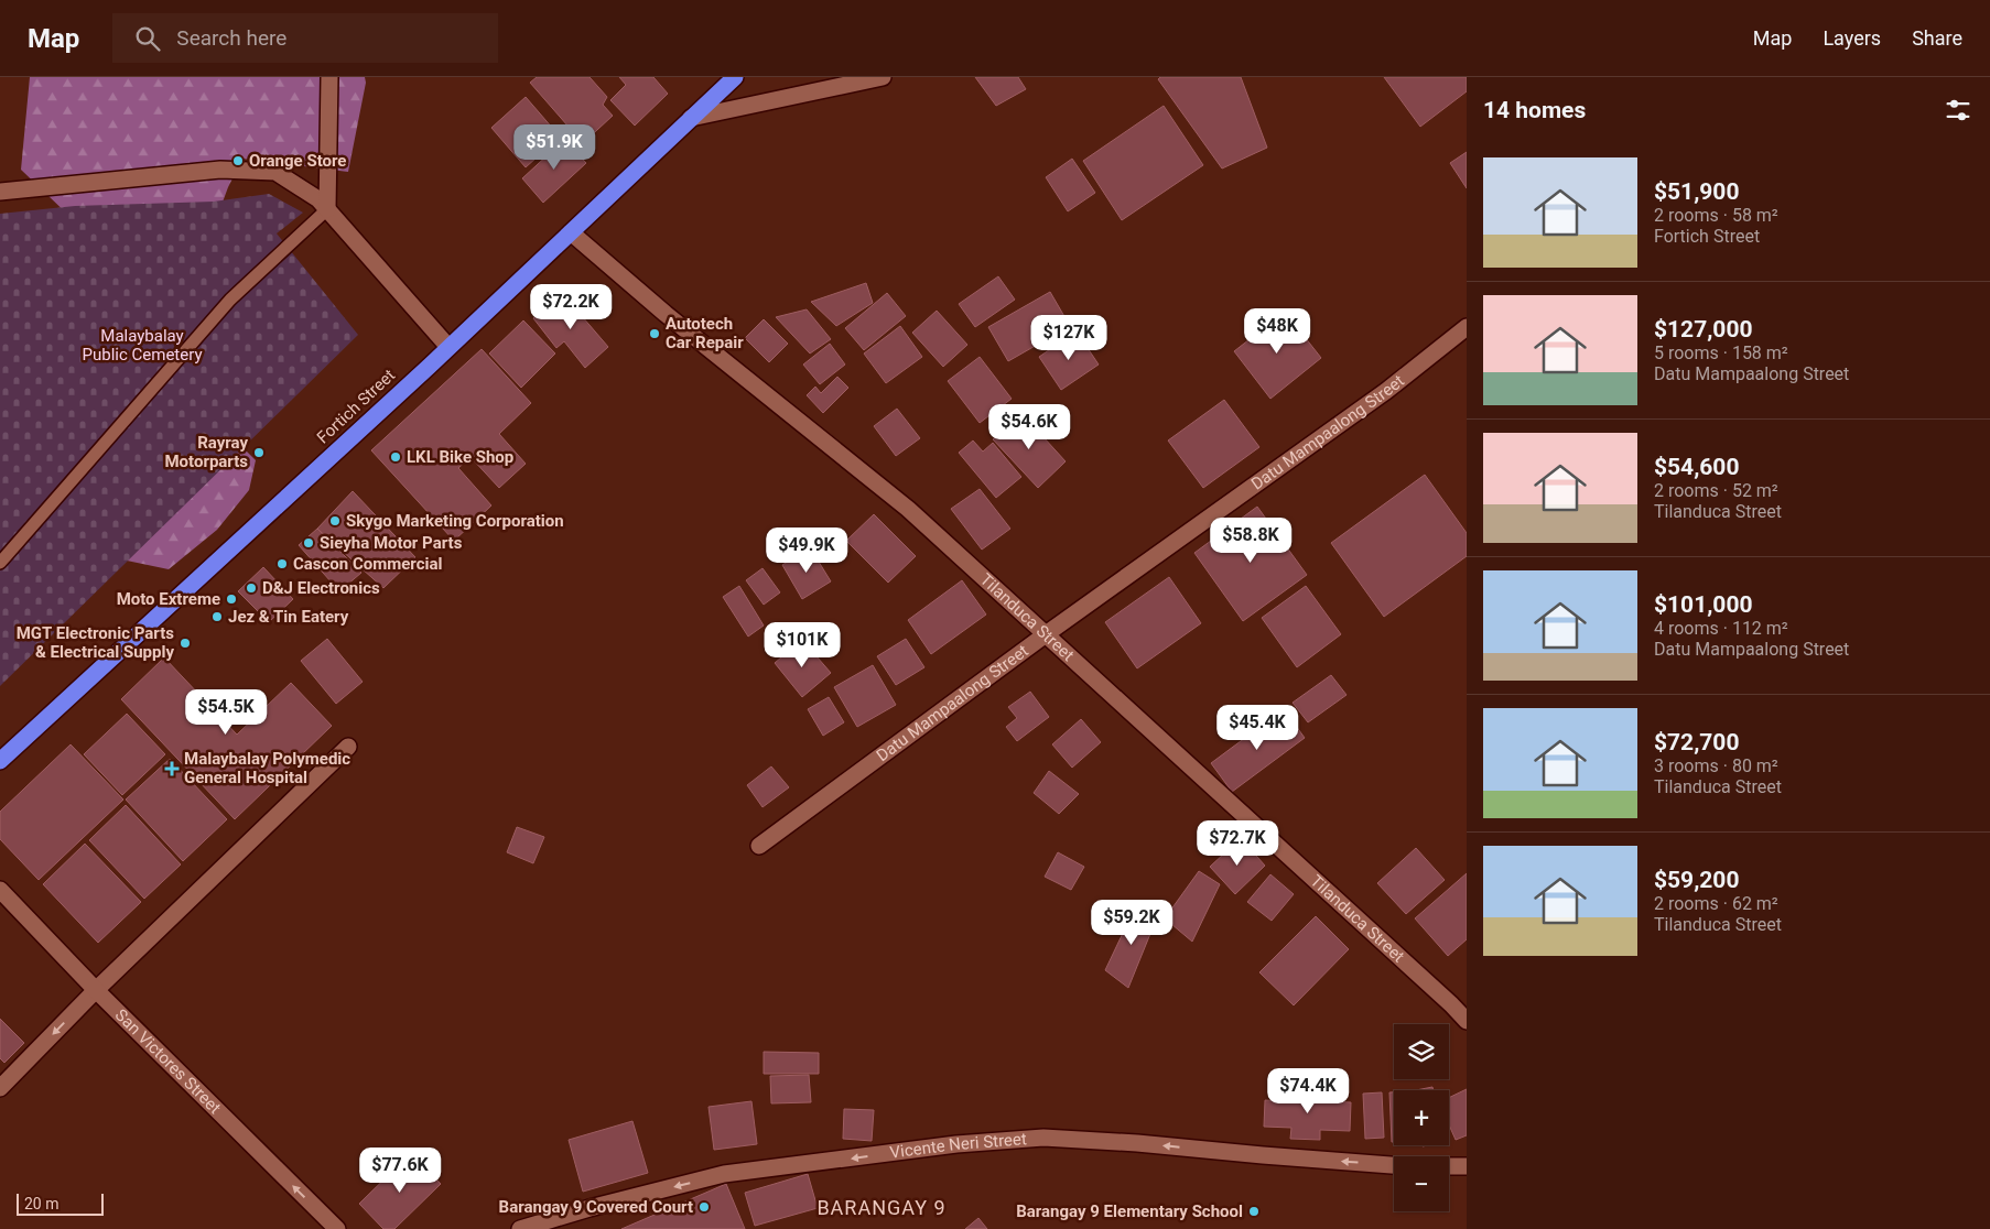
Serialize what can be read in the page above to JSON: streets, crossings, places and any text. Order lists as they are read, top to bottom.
{
  "streets": {
    "highway": ["Fortich Street"],
    "street": [
      "Datu Mampaalong Street",
      "Tilanduca Street",
      "San Victores Street",
      "Vicente Neri Street"
    ]
  },
  "crossings": [
    ["Fortich Street", "Tilanduca Street"],
    ["Datu Mampaalong Street", "Tilanduca Street"]
  ],
  "one_way": ["San Victores Street", "Vicente Neri Street"],
  "districts": ["BARANGAY 9"],
  "parks": ["Malaybalay Public Cemetery"],
  "places": {
    "other": [
      "Orange Store",
      "Autotech Car Repair",
      "Rayray Motorparts",
      "LKL Bike Shop",
      "Skygo Marketing Corporation",
      "Sieyha Motor Parts",
      "Cascon Commercial",
      "D&J Electronics",
      "Moto Extreme",
      "Jez & Tin Eatery",
      "MGT Electronic Parts & Electrical Supply",
      "Barangay 9 Covered Court",
      "Barangay 9 Elementary School"
    ],
    "health": ["Malaybalay Polymedic General Hospital"]
  },
  "scale_bar": "20 m",
  "page": {
    "header": "Map",
    "search": "Search here",
    "nav": ["Map", "Layers", "Share"],
    "heading": "14 homes",
    "price": [
      "$51.9K",
      "$72.2K",
      "$48K",
      "$127K",
      "$54.6K",
      "$58.8K",
      "$49.9K",
      "$101K",
      "$54.5K",
      "$45.4K",
      "$72.7K",
      "$59.2K",
      "$74.4K",
      "$77.6K"
    ],
    "list": [
      {
        "name": "$51,900",
        "note": "2 rooms · 58 m² · Fortich Street"
      },
      {
        "name": "$127,000",
        "note": "5 rooms · 158 m² · Datu Mampaalong Street"
      },
      {
        "name": "$54,600",
        "note": "2 rooms · 52 m² · Tilanduca Street"
      },
      {
        "name": "$101,000",
        "note": "4 rooms · 112 m² · Datu Mampaalong Street"
      },
      {
        "name": "$72,700",
        "note": "3 rooms · 80 m² · Tilanduca Street"
      },
      {
        "name": "$59,200",
        "note": "2 rooms · 62 m² · Tilanduca Street"
      }
    ],
    "map_buttons": ["+", "−"],
    "scale": "20 m"
  }
}
